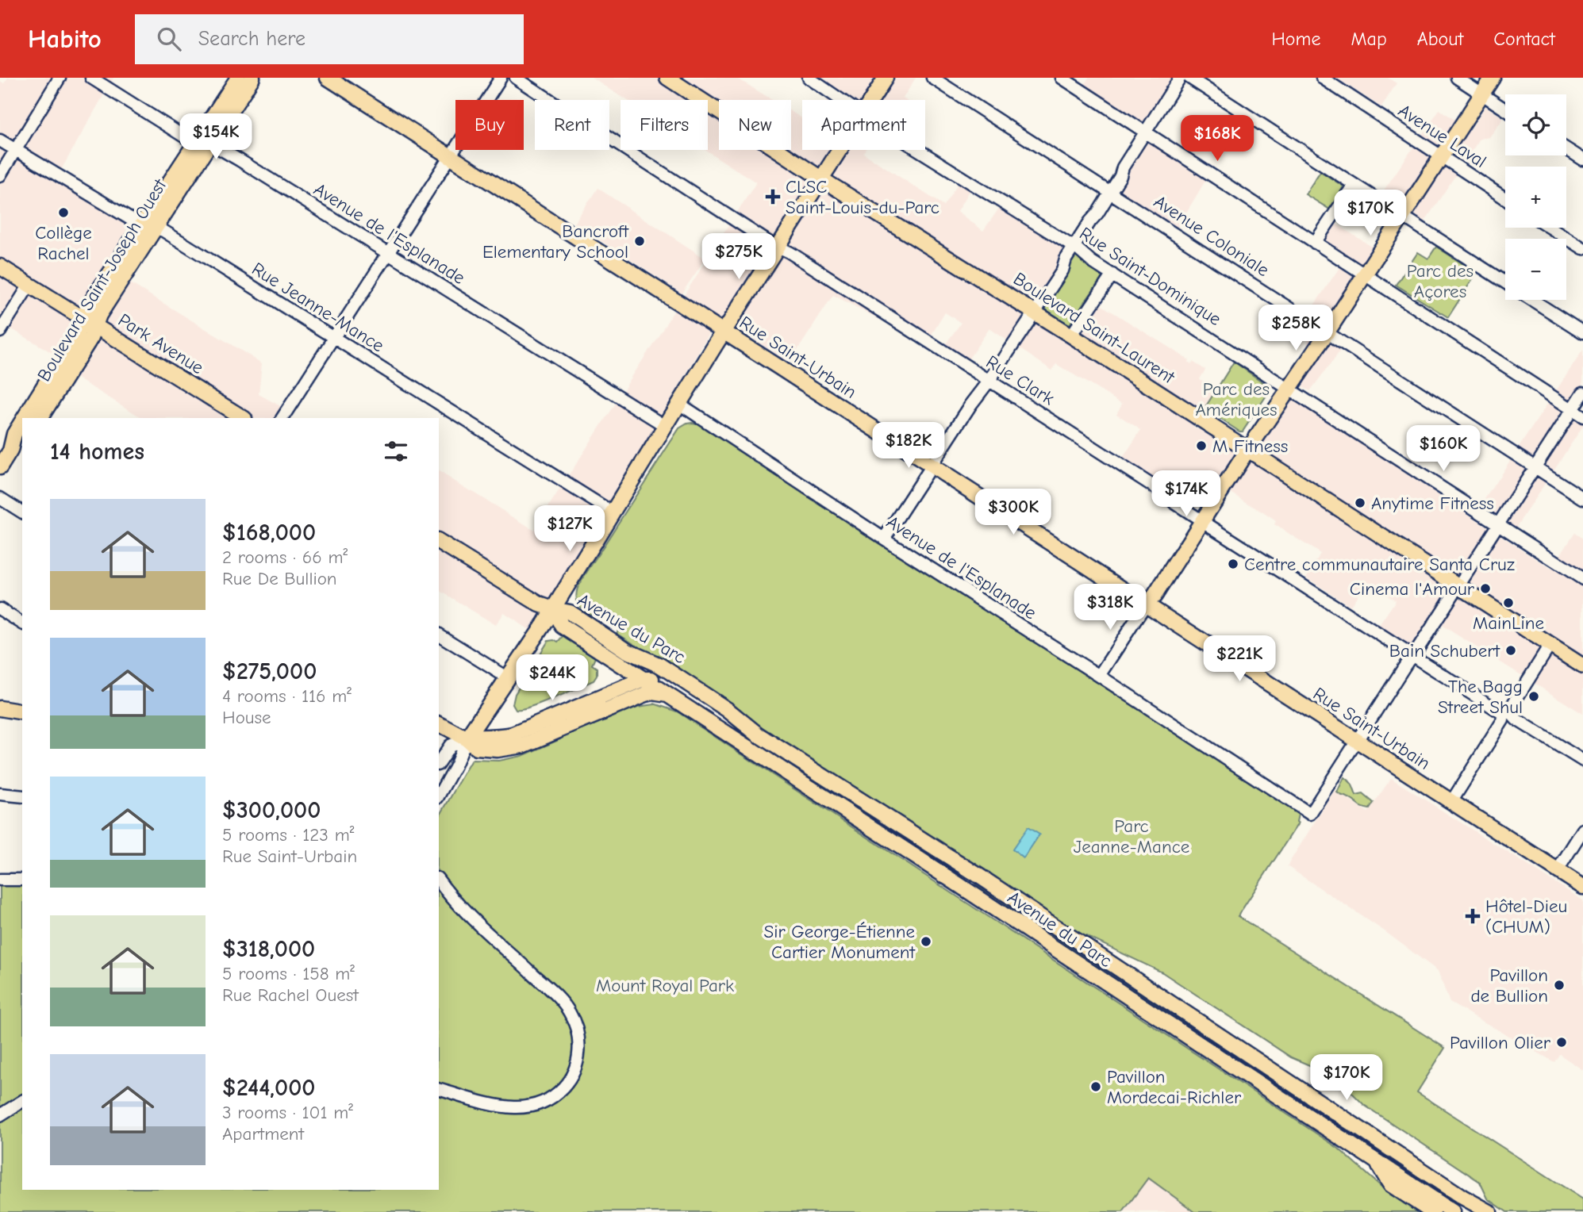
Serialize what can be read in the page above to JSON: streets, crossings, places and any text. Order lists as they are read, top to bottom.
{
  "streets": {
    "main road": [
      "Boulevard Saint-Joseph Ouest",
      "Boulevard Saint-Laurent",
      "Park Avenue",
      "Rue Saint-Urbain",
      "Avenue du Parc"
    ],
    "street": [
      "Avenue Laval",
      "Avenue de l'Esplanade",
      "Avenue Coloniale",
      "Rue Saint-Dominique",
      "Rue Jeanne-Mance",
      "Rue Clark"
    ]
  },
  "crossings": [
    ["Avenue de l'Esplanade", "Boulevard Saint-Joseph Ouest"],
    ["Avenue de l'Esplanade", "Rue Saint-Urbain"],
    ["Boulevard Saint-Joseph Ouest", "Rue Jeanne-Mance"],
    ["Boulevard Saint-Joseph Ouest", "Park Avenue"]
  ],
  "parks": [
    "Parc des Açores",
    "Parc des Amériques",
    "Parc Jeanne-Mance",
    "Mount Royal Park"
  ],
  "places": {
    "health": ["CLSC Saint-Louis-du-Parc", "Hôtel-Dieu (CHUM)"],
    "other": [
      "Collège Rachel",
      "Bancroft Elementary School",
      "M Fitness",
      "Anytime Fitness",
      "Centre communautaire Santa Cruz",
      "Cinema l'Amour",
      "MainLine",
      "Bain Schubert",
      "The Bagg Street Shul",
      "Sir George-Étienne Cartier Monument",
      "Pavillon de Bullion",
      "Pavillon Olier",
      "Pavillon Mordecai-Richler"
    ]
  },
  "page": {
    "header": "Habito",
    "search": "Search here",
    "nav": [
      "Home",
      "Map",
      "About",
      "Contact"
    ],
    "map_buttons": ["+", "−"],
    "chip": [
      "Buy",
      "Rent",
      "Filters",
      "New",
      "Apartment"
    ],
    "price": [
      "$154K",
      "$168K",
      "$170K",
      "$275K",
      "$258K",
      "$182K",
      "$160K",
      "$174K",
      "$300K",
      "$127K",
      "$318K",
      "$221K",
      "$244K",
      "$170K"
    ],
    "heading": "14 homes",
    "list": [
      {
        "name": "$168,000",
        "note": "2 rooms · 66 m² · Rue De Bullion"
      },
      {
        "name": "$275,000",
        "note": "4 rooms · 116 m² · House"
      },
      {
        "name": "$300,000",
        "note": "5 rooms · 123 m² · Rue Saint-Urbain"
      },
      {
        "name": "$318,000",
        "note": "5 rooms · 158 m² · Rue Rachel Ouest"
      },
      {
        "name": "$244,000",
        "note": "3 rooms · 101 m² · Apartment"
      }
    ]
  }
}
